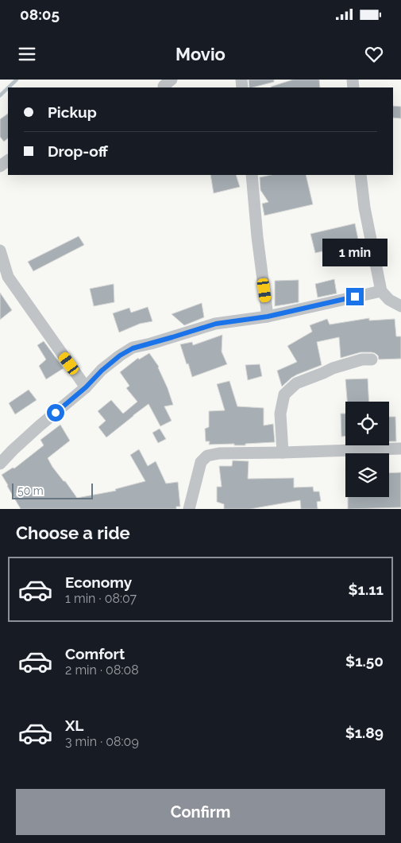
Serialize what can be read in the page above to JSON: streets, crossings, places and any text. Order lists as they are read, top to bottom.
{
  "scale_bar": "50 m",
  "page": {
    "status": "08:05",
    "header": "Movio",
    "banner": ["Pickup", "Drop-off"],
    "bubble": "1 min",
    "scale": "50 m",
    "heading": "Choose a ride",
    "list": [
      {
        "name": "Economy",
        "note": "1 min · 08:07",
        "value": "$1.11"
      },
      {
        "name": "Comfort",
        "note": "2 min · 08:08",
        "value": "$1.50"
      },
      {
        "name": "XL",
        "note": "3 min · 08:09",
        "value": "$1.89"
      }
    ],
    "buttons": "Confirm"
  }
}
